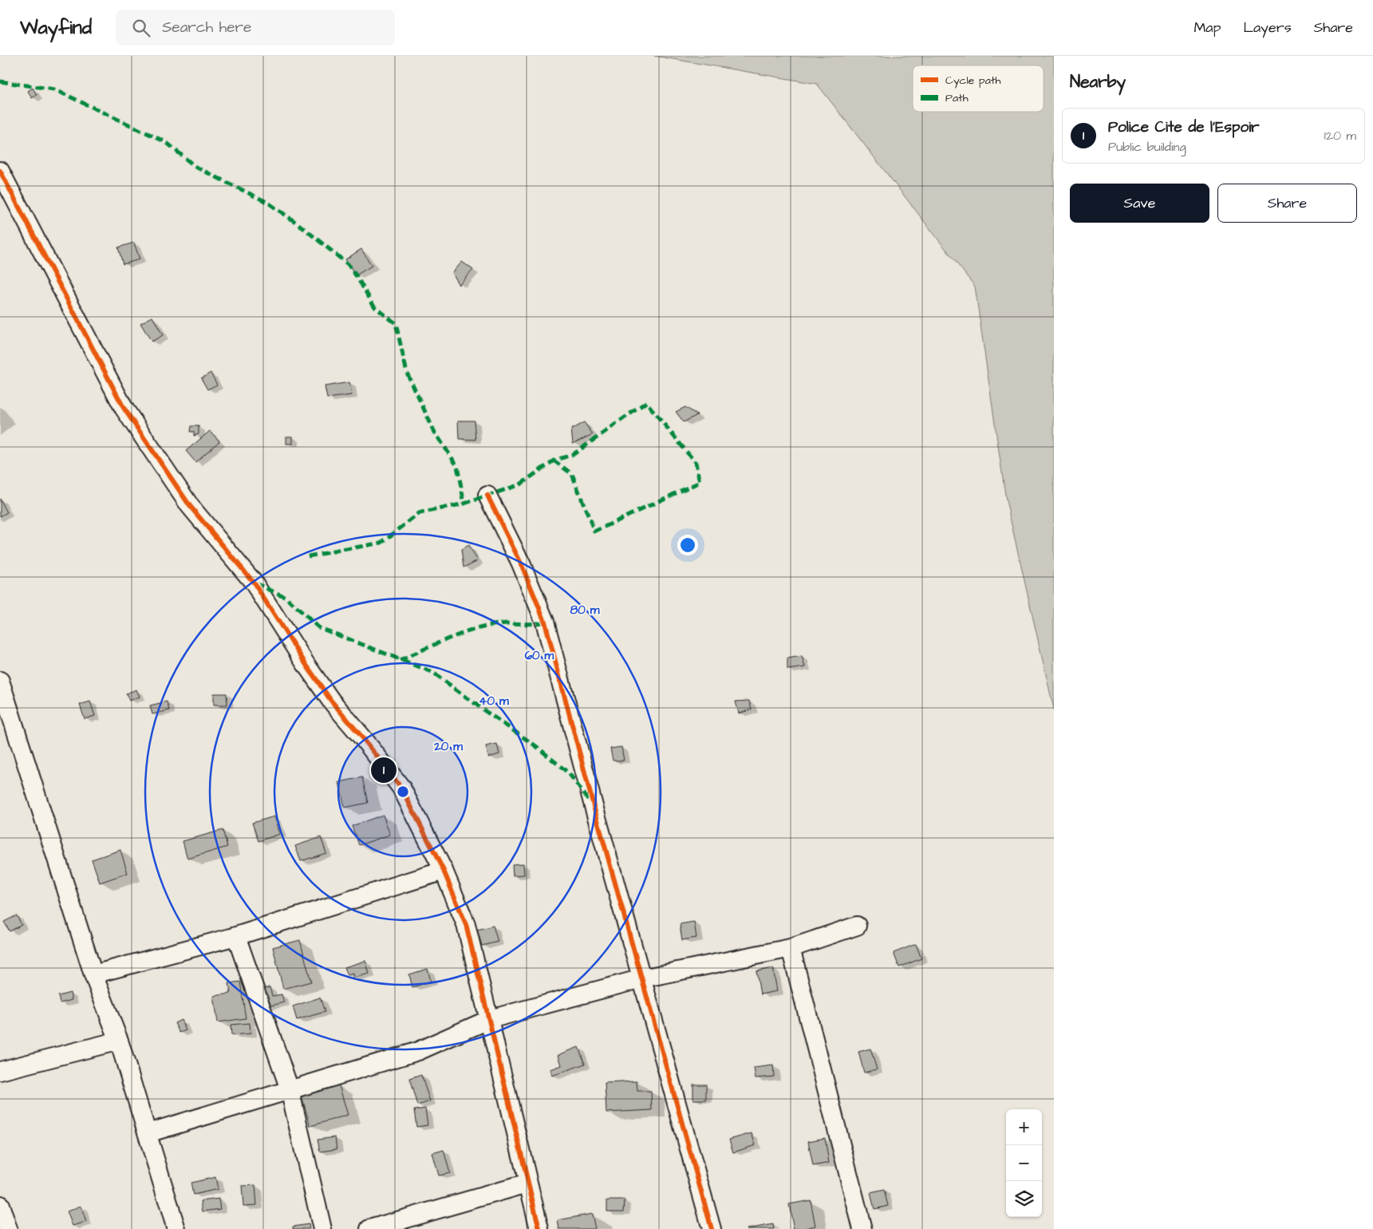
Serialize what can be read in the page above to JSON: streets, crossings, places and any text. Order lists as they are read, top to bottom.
{
  "legend": ["Cycle path", "Path"],
  "page": {
    "header": "Wayfind",
    "search": "Search here",
    "nav": ["Map", "Layers", "Share"],
    "heading": "Nearby",
    "list": [
      {
        "mark": "1",
        "name": "Police Cite de l'Espoir",
        "note": "Public building",
        "value": "120 m"
      }
    ],
    "buttons": ["Save", "Share"],
    "pins": "1",
    "map_buttons": ["+", "−"]
  },
  "rings": [
    "80 m",
    "60 m",
    "40 m",
    "20 m"
  ]
}
